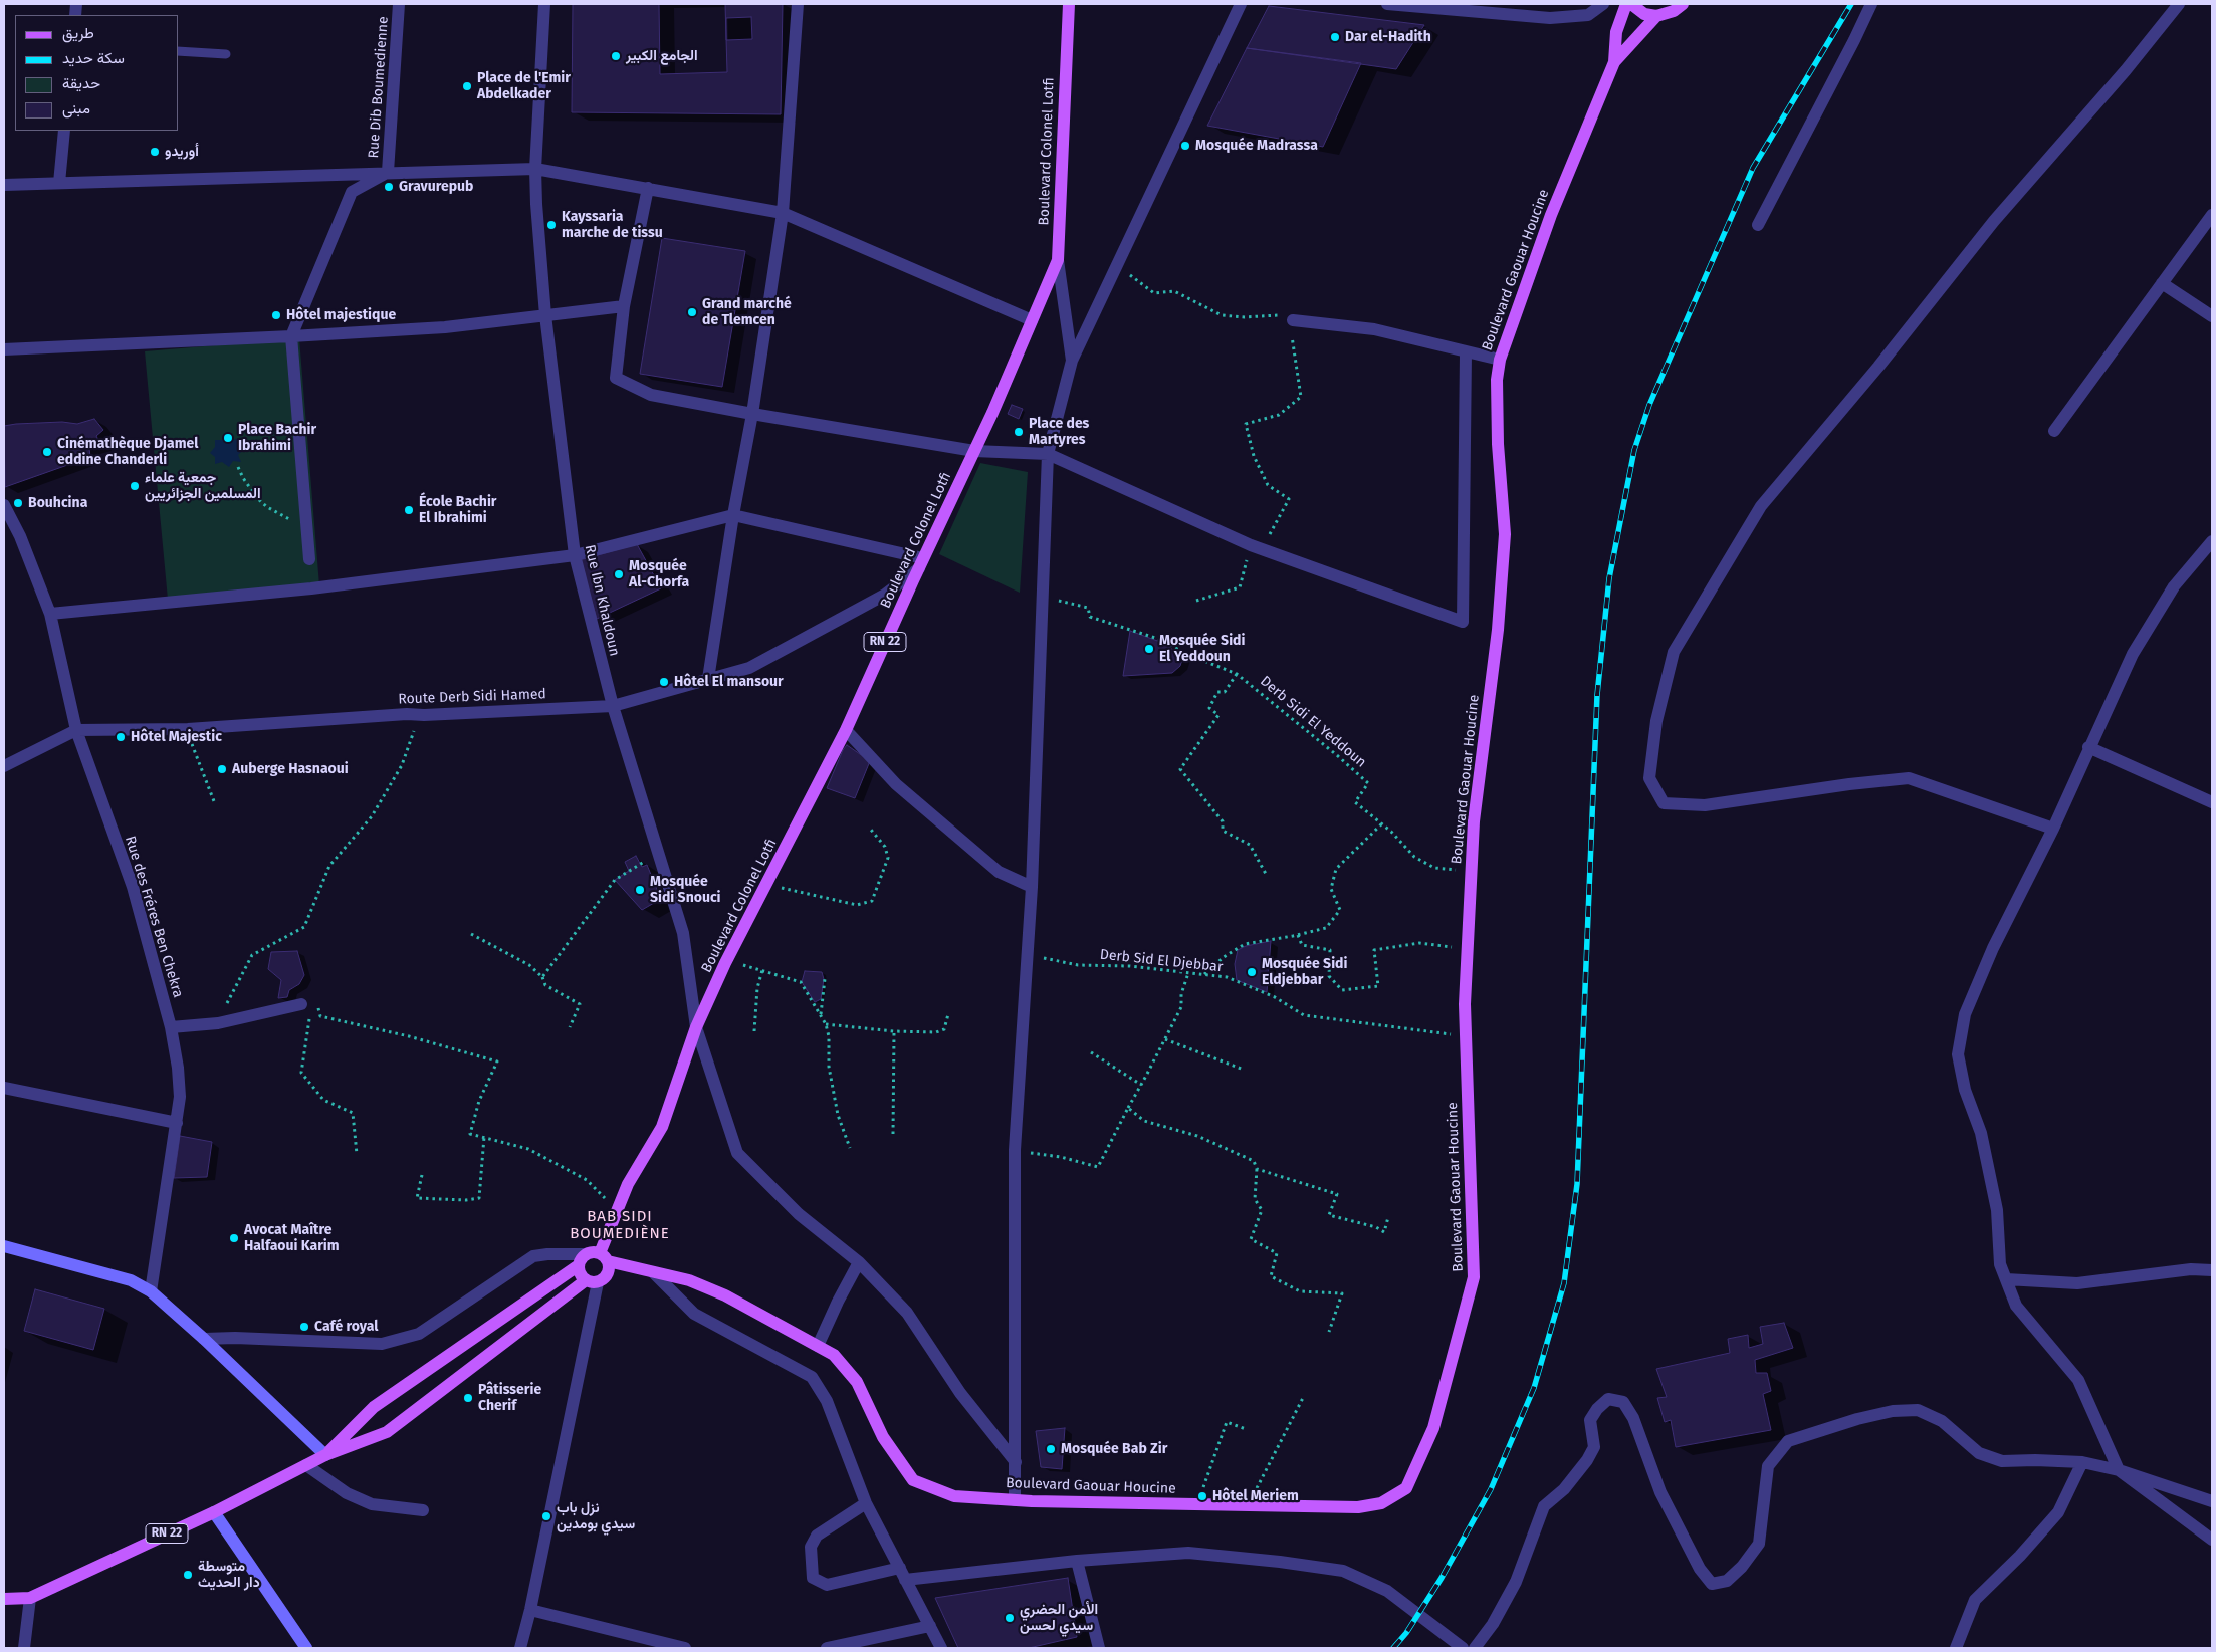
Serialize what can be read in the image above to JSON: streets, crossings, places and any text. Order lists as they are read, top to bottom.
{
  "streets": {
    "main road": ["Boulevard Colonel Lotfi", "Boulevard Gaouar Houcine", "RN 22"],
    "street": [
      "Rue Dib Boumedienne",
      "Rue Ibn Khaldoun",
      "Route Derb Sidi Hamed",
      "Rue des Fréres Ben Chekra"
    ],
    "path": ["Derb Sidi El Yeddoun", "Derb Sid El Djebbar"]
  },
  "crossings": [
    ["Boulevard Colonel Lotfi", "Boulevard Gaouar Houcine"],
    ["Boulevard Colonel Lotfi", "Rue Ibn Khaldoun"],
    ["Boulevard Colonel Lotfi", "RN 22"],
    ["Boulevard Colonel Lotfi", "Route Derb Sidi Hamed"],
    ["Boulevard Gaouar Houcine", "RN 22"],
    ["Boulevard Gaouar Houcine", "Derb Sidi El Yeddoun"],
    ["Boulevard Gaouar Houcine", "Derb Sid El Djebbar"],
    ["Rue Ibn Khaldoun", "Route Derb Sidi Hamed"],
    ["Route Derb Sidi Hamed", "Rue des Fréres Ben Chekra"]
  ],
  "districts": ["BAB SIDI BOUMEDIÈNE"],
  "places": [
    "Dar el-Hadith",
    "الجامع الكبير",
    "Place de l'Emir Abdelkader",
    "Mosquée Madrassa",
    "أوريدو",
    "Gravurepub",
    "Kayssaria marche de tissu",
    "Grand marché de Tlemcen",
    "Hôtel majestique",
    "Place des Martyres",
    "Place Bachir Ibrahimi",
    "Cinémathèque Djamel eddine Chanderli",
    "جمعية علماء المسلمين الجزائريين",
    "Bouhcina",
    "École Bachir El Ibrahimi",
    "Mosquée Al-Chorfa",
    "Mosquée Sidi El Yeddoun",
    "Hôtel El mansour",
    "Hôtel Majestic",
    "Auberge Hasnaoui",
    "Mosquée Sidi Snouci",
    "Mosquée Sidi Eldjebbar",
    "Avocat Maître Halfaoui Karim",
    "Café royal",
    "Pâtisserie Cherif",
    "Mosquée Bab Zir",
    "Hôtel Meriem",
    "نزل باب سيدي بومدين",
    "متوسطة دار الحديث",
    "الأمن الحضري سيدي لحسن"
  ],
  "legend": [
    "طريق",
    "سكة حديد",
    "حديقة",
    "مبنى"
  ]
}
